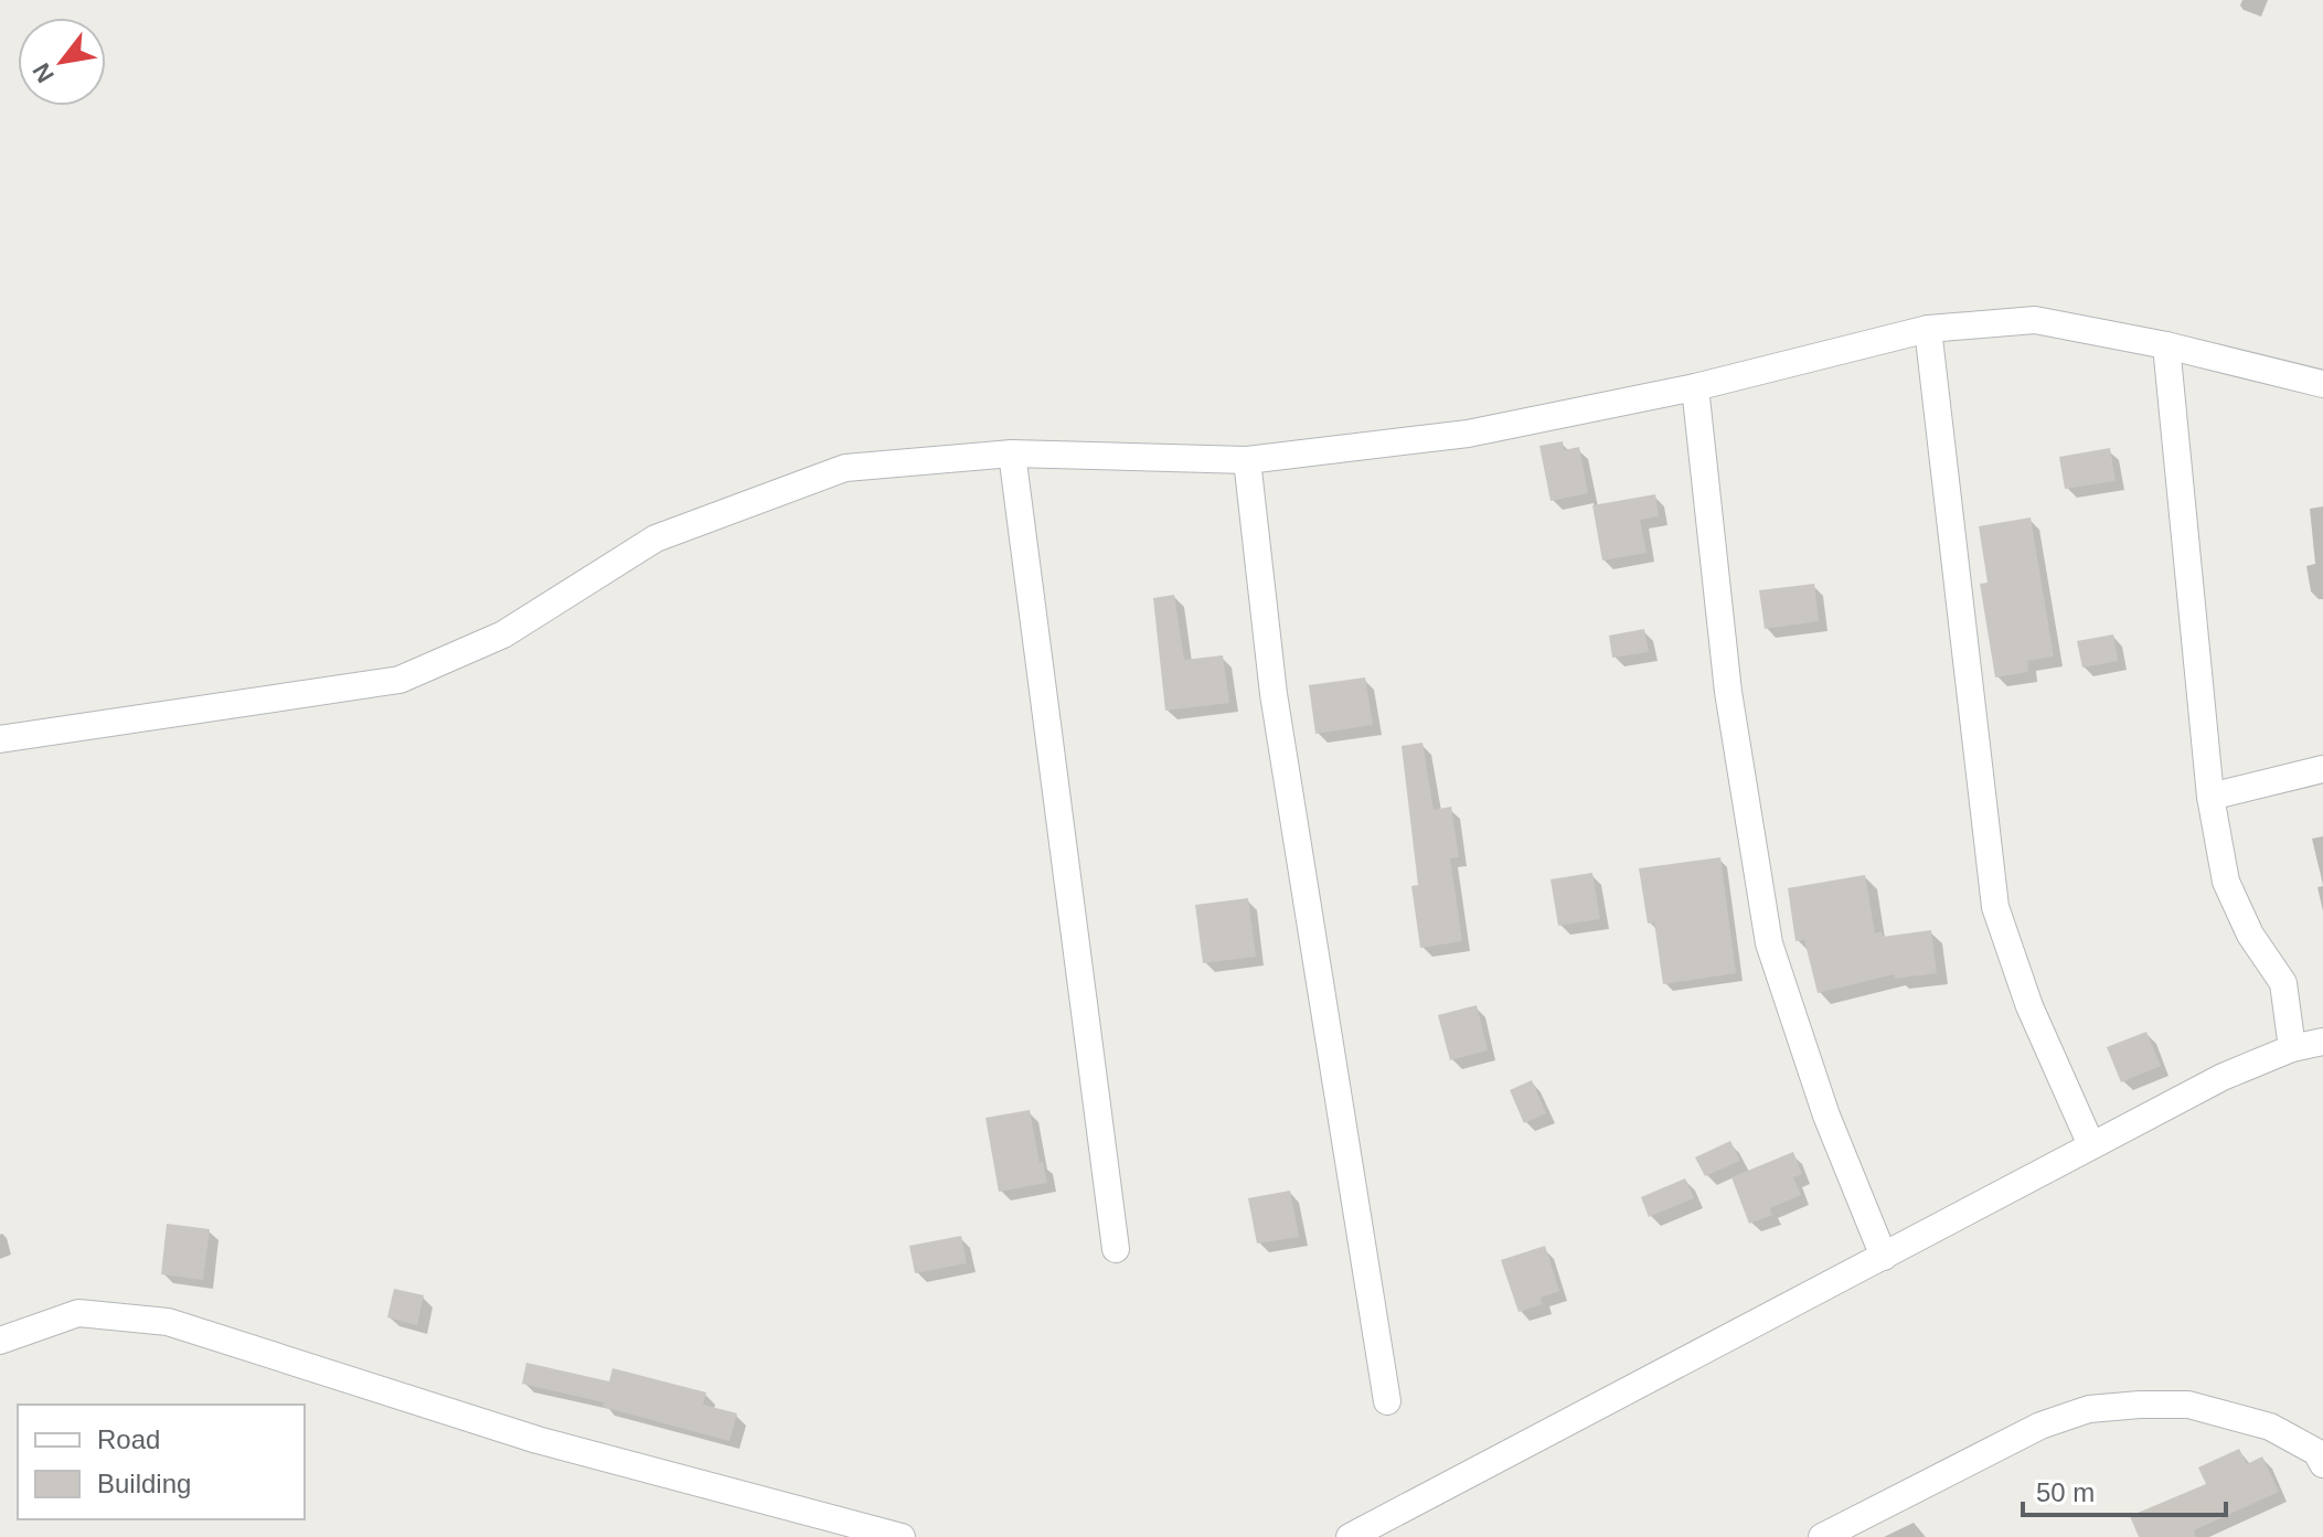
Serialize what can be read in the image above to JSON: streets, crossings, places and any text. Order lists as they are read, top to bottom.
{
  "legend": ["Road", "Building"],
  "scale_bar": "50 m",
  "north": "bottom left"
}
